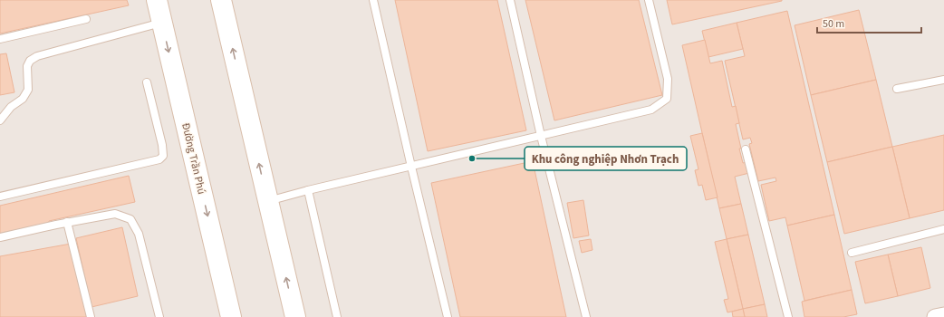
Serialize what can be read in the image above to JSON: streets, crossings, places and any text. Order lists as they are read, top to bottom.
{
  "streets": {
    "main road": ["Đường Trần Phú"]
  },
  "places": ["Khu công nghiệp Nhơn Trạch"],
  "scale_bar": "50 m"
}
